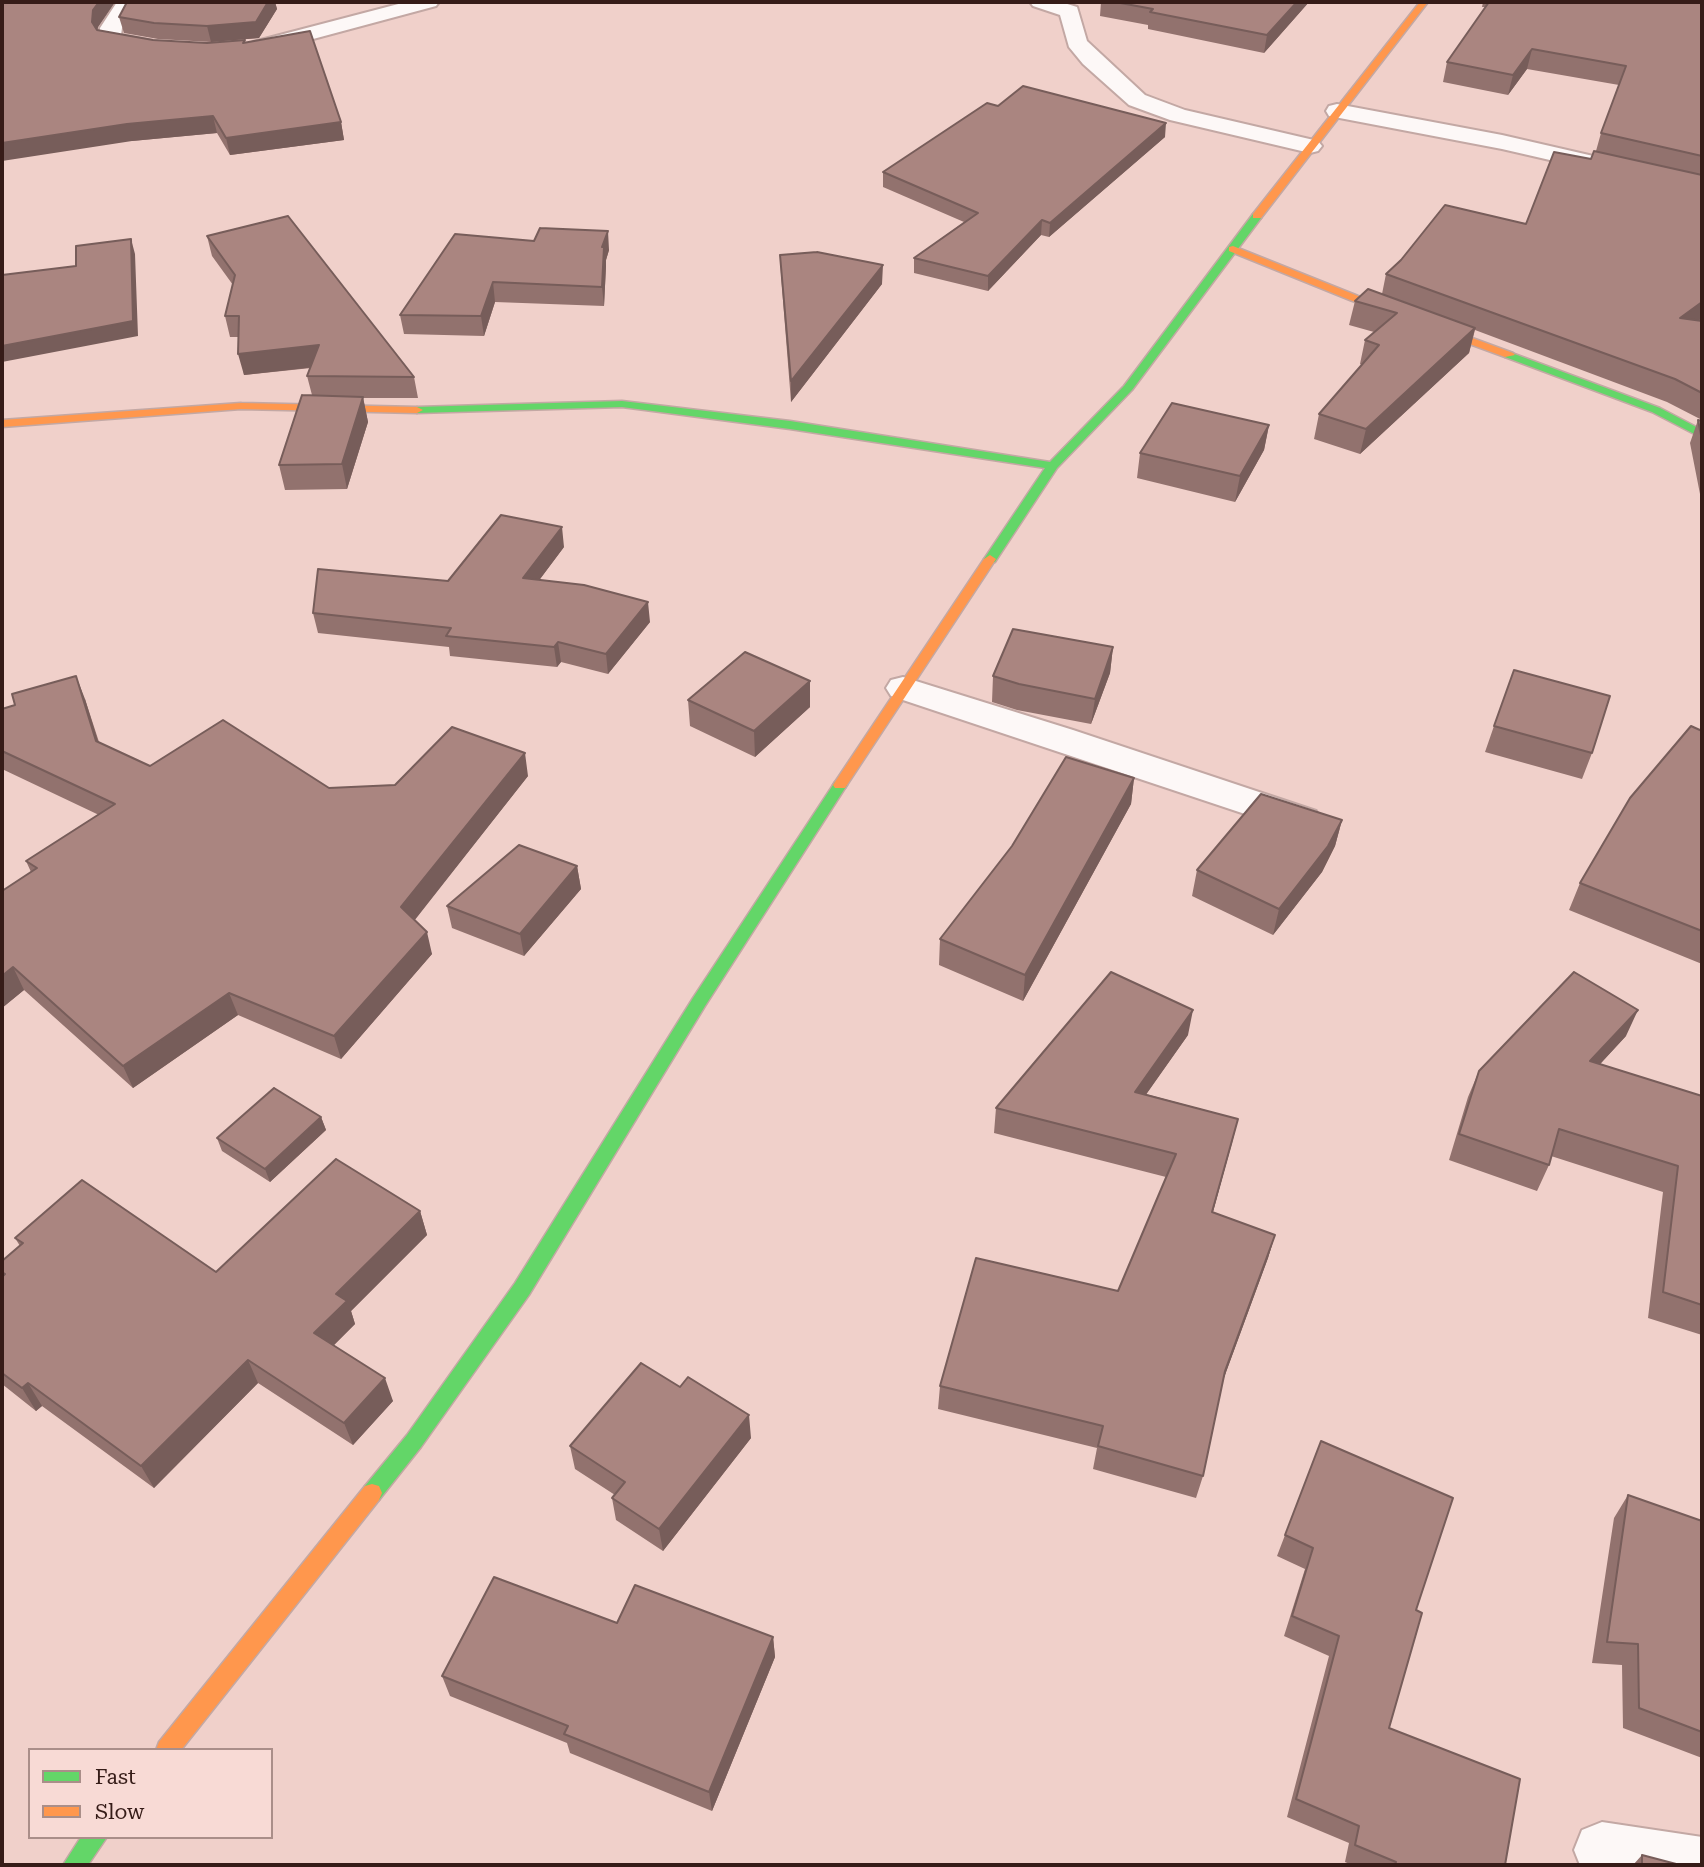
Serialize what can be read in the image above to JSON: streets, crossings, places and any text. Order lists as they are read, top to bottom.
{
  "legend": ["Fast", "Slow"]
}
